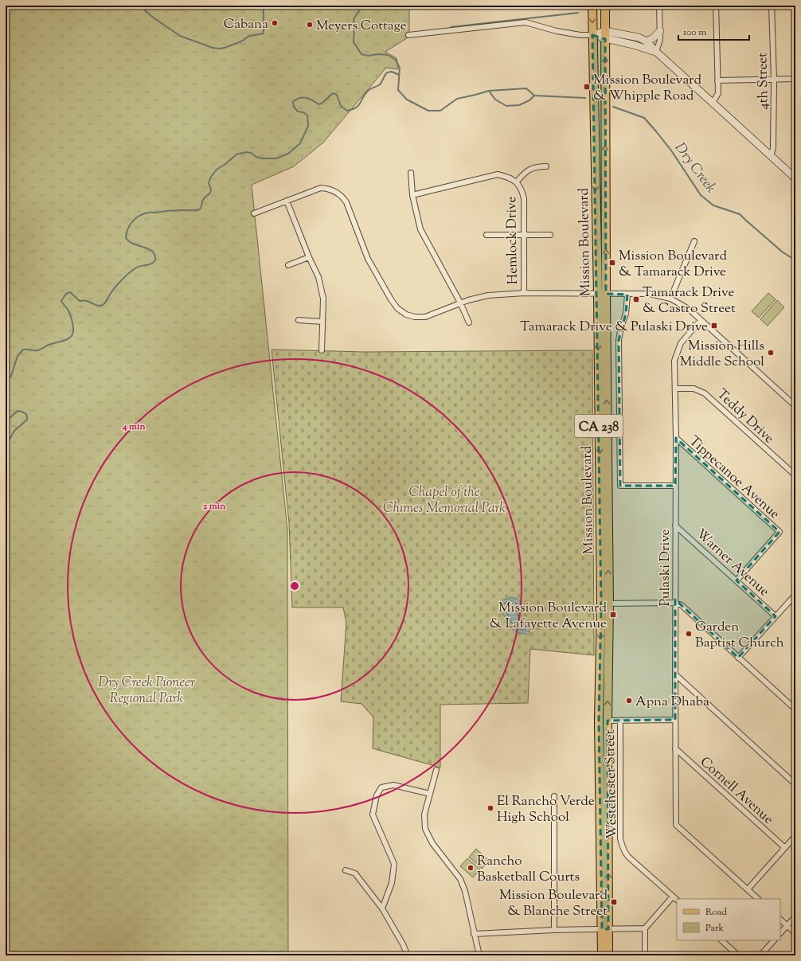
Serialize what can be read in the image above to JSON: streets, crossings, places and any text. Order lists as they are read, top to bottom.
{
  "streets": {
    "main road": ["Mission Boulevard", "CA 238"],
    "street": [
      "4th Street",
      "Hemlock Drive",
      "Teddy Drive",
      "Tippecanoe Avenue",
      "Warner Avenue",
      "Pulaski Drive",
      "Westchester Street",
      "Cornell Avenue"
    ]
  },
  "crossings": [
    ["Teddy Drive", "Pulaski Drive"],
    ["Tippecanoe Avenue", "Warner Avenue"],
    ["Tippecanoe Avenue", "Pulaski Drive"],
    ["Warner Avenue", "Pulaski Drive"],
    ["Pulaski Drive", "Cornell Avenue"]
  ],
  "water": ["Dry Creek"],
  "parks": ["Chapel of the Chimes Memorial Park", "Dry Creek Pioneer Regional Park"],
  "places": {
    "other": [
      "Cabana",
      "Meyers Cottage",
      "Mission Hills Middle School",
      "Garden Baptist Church",
      "Apna Dhaba",
      "El Rancho Verde High School",
      "Rancho Basketball Courts"
    ],
    "transit": [
      "Mission Boulevard & Whipple Road",
      "Mission Boulevard & Tamarack Drive",
      "Tamarack Drive & Castro Street",
      "Tamarack Drive & Pulaski Drive",
      "Mission Boulevard & Lafayette Avenue",
      "Mission Boulevard & Blanche Street"
    ]
  },
  "legend": ["Road", "Park"],
  "scale_bar": "100 m",
  "rings": ["4 min", "2 min"]
}
